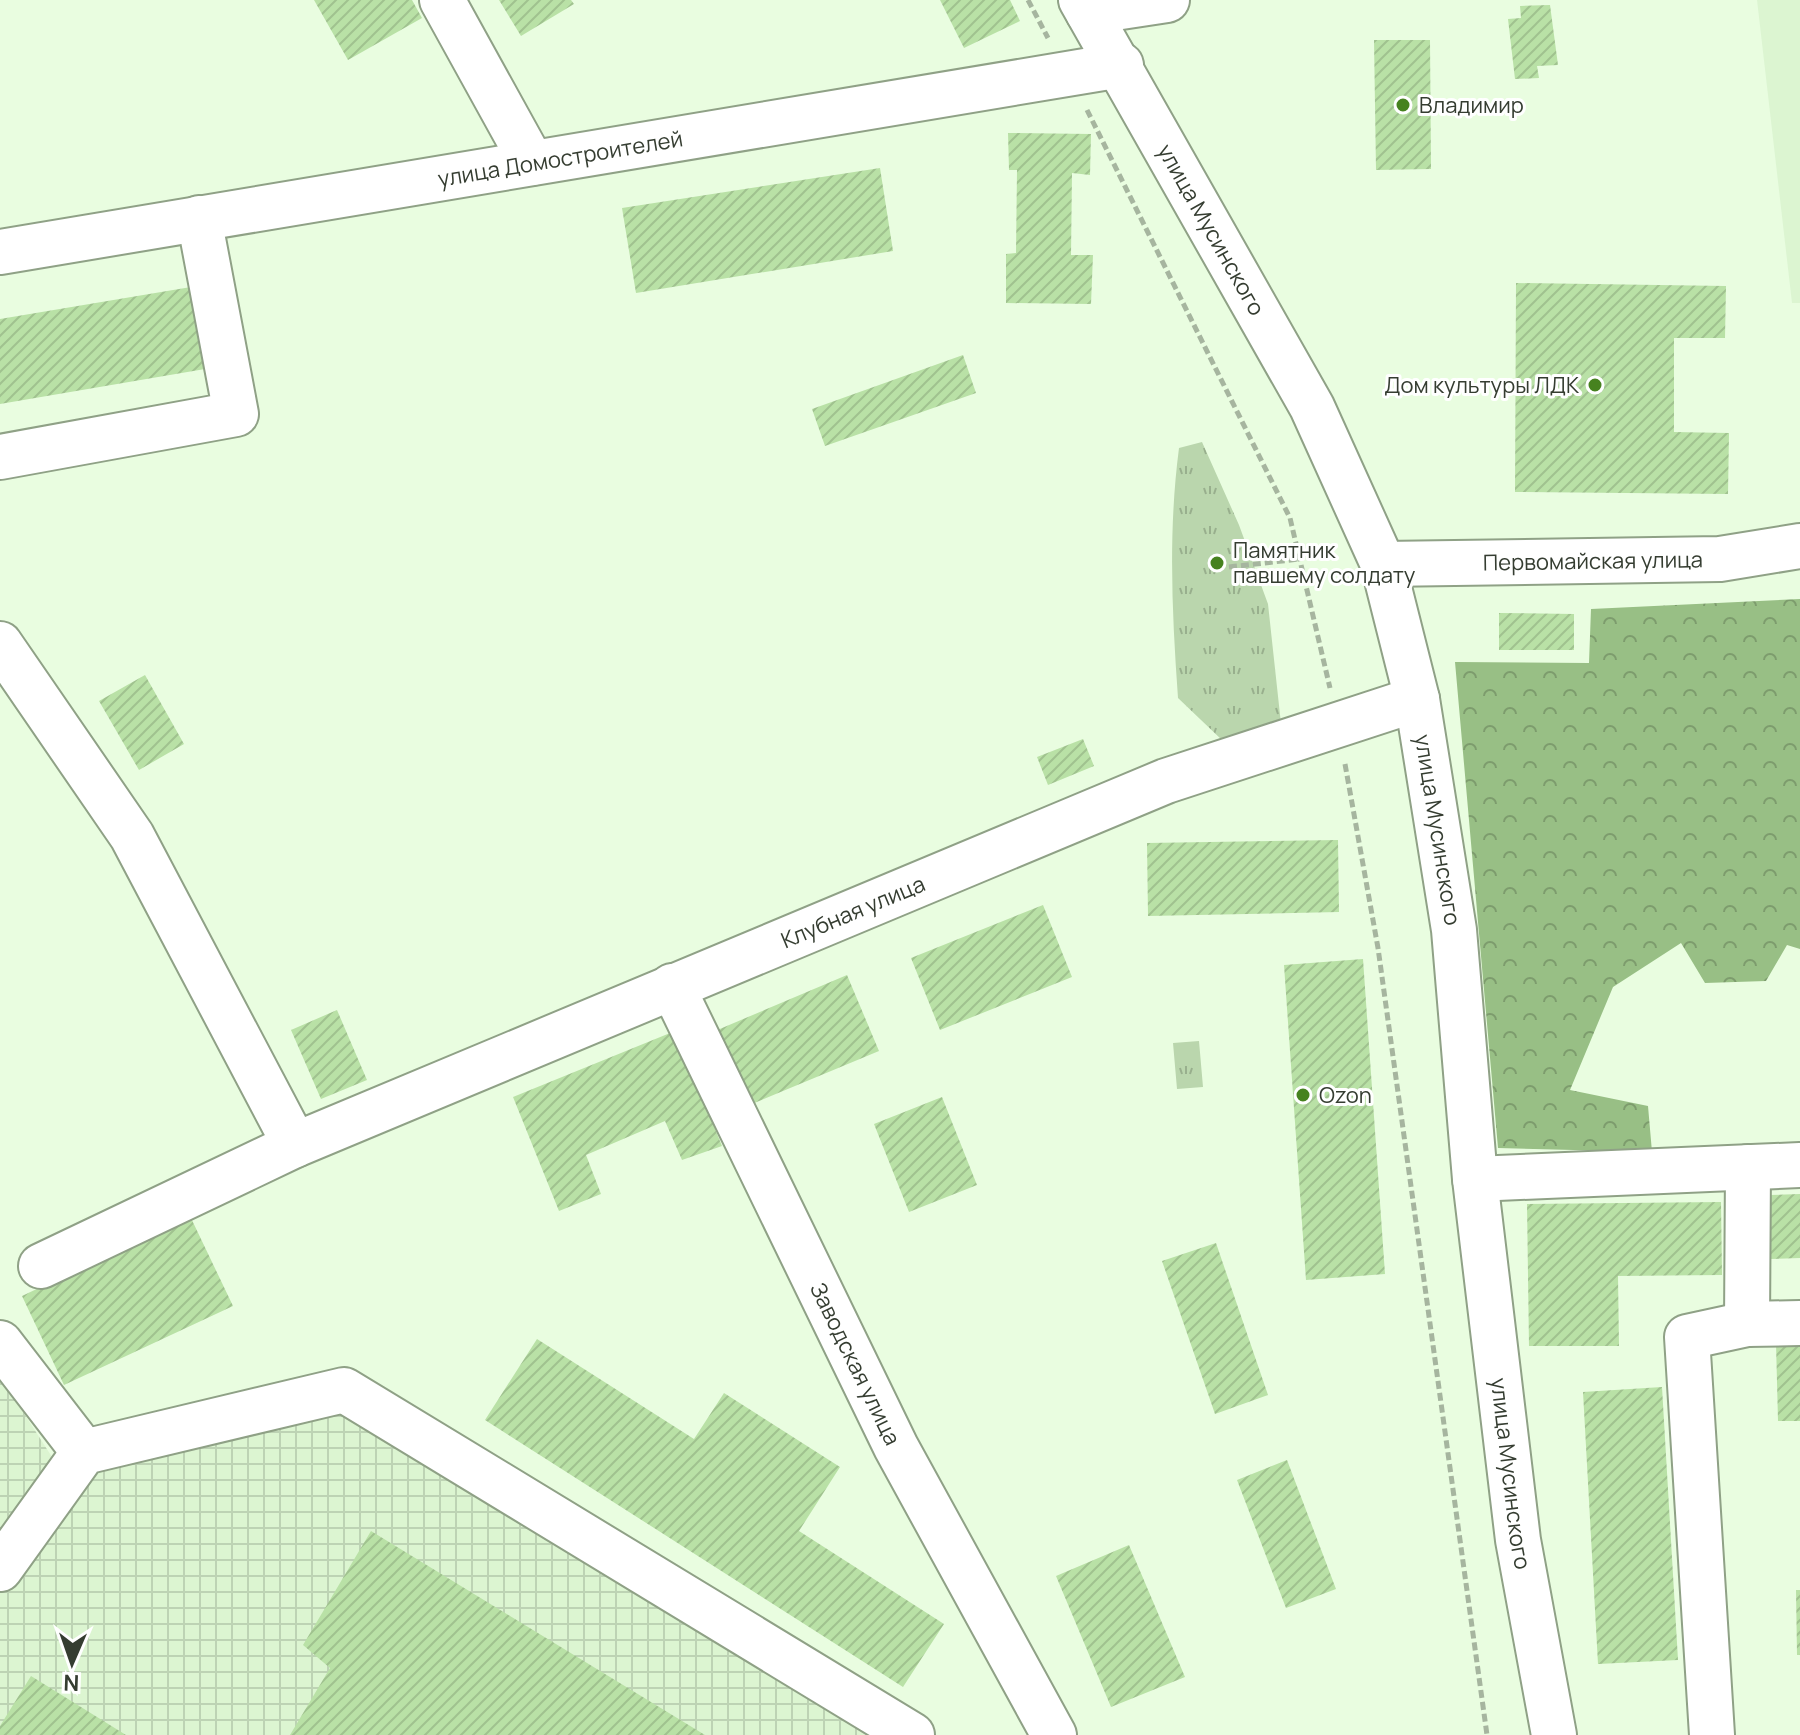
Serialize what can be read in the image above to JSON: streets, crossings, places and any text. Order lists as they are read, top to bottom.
{
  "streets": {
    "street": [
      "улица Домостроителей",
      "улица Мусинского",
      "Первомайская улица",
      "Клубная улица",
      "Заводская улица"
    ]
  },
  "crossings": [
    ["улица Домостроителей", "улица Мусинского"],
    ["улица Мусинского", "Первомайская улица"],
    ["улица Мусинского", "Клубная улица"],
    ["Клубная улица", "Заводская улица"]
  ],
  "places": [
    "Владимир",
    "Дом культуры ЛДК",
    "Памятник павшему солдату",
    "Ozon"
  ],
  "north": "bottom"
}
